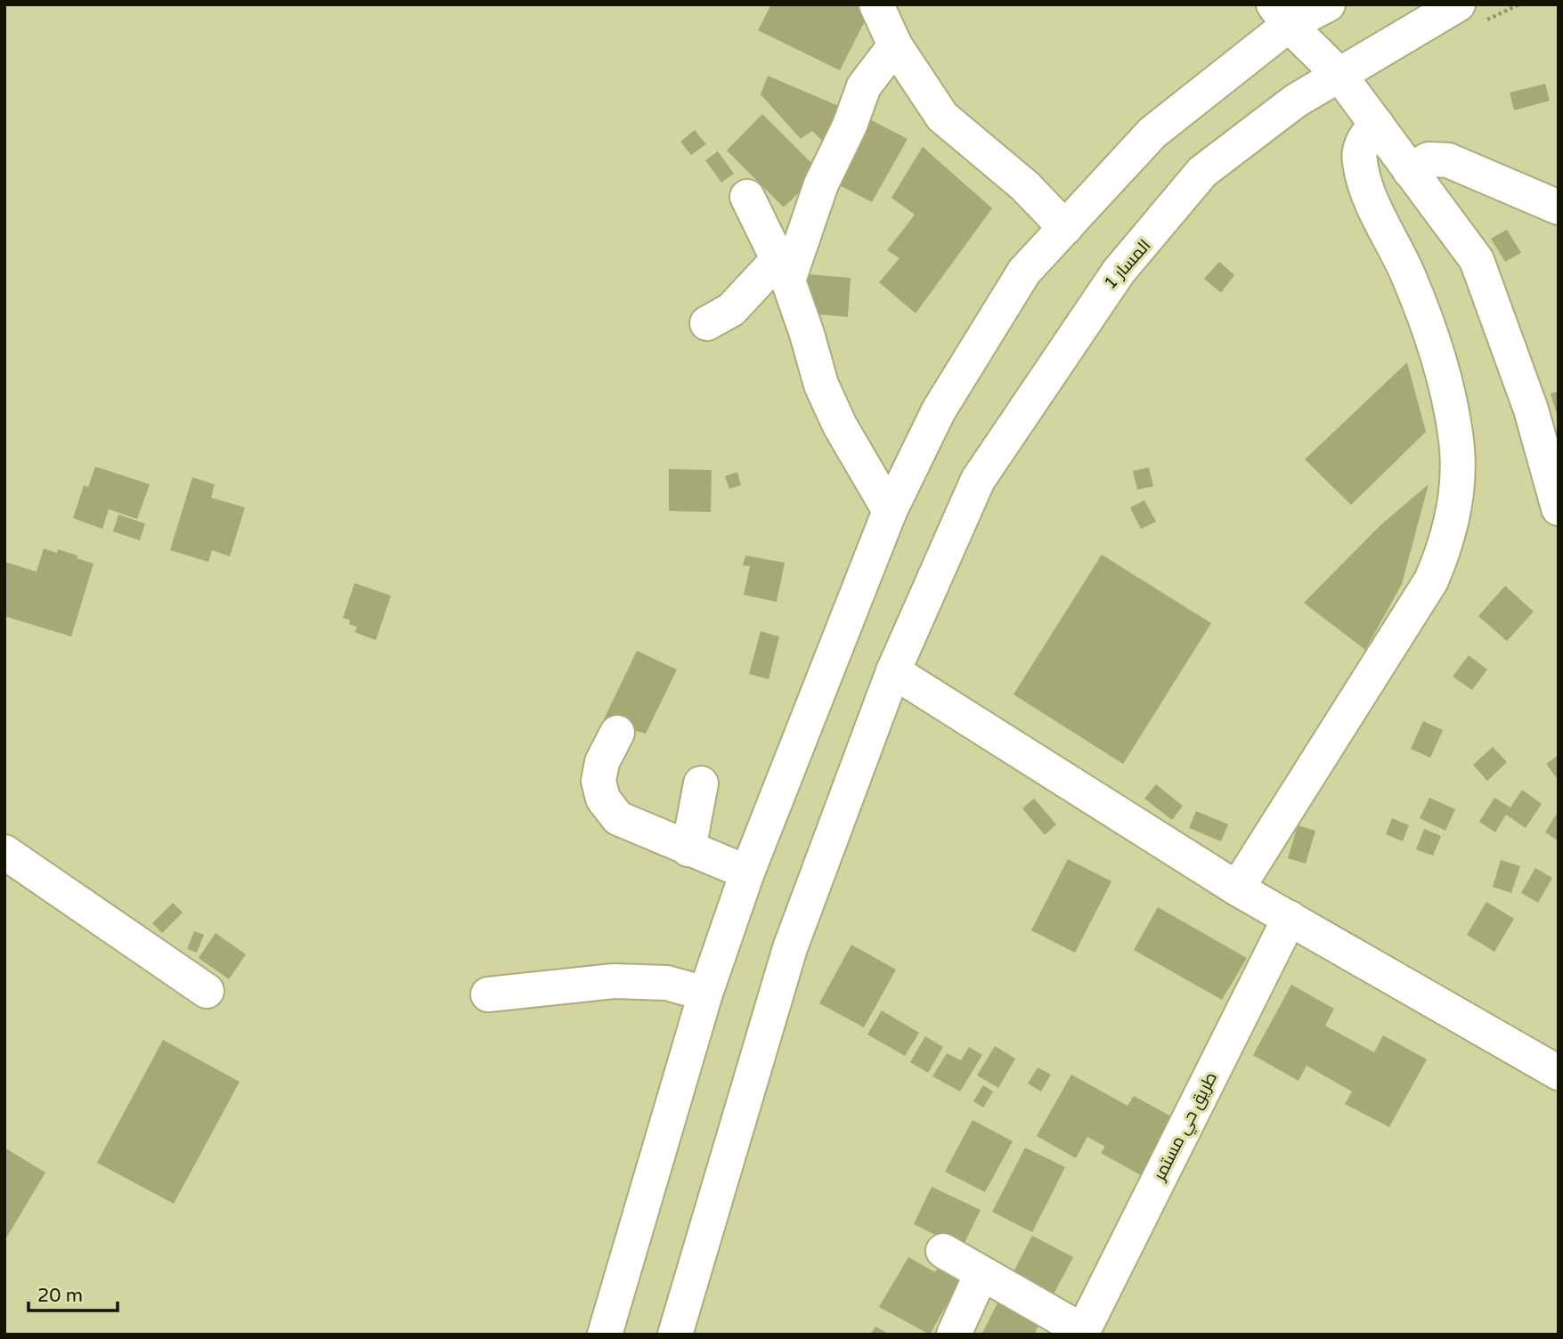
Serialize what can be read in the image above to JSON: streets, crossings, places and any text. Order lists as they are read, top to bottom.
{
  "streets": {
    "street": ["طريق حي مستمر"]
  },
  "scale_bar": "20 m"
}
